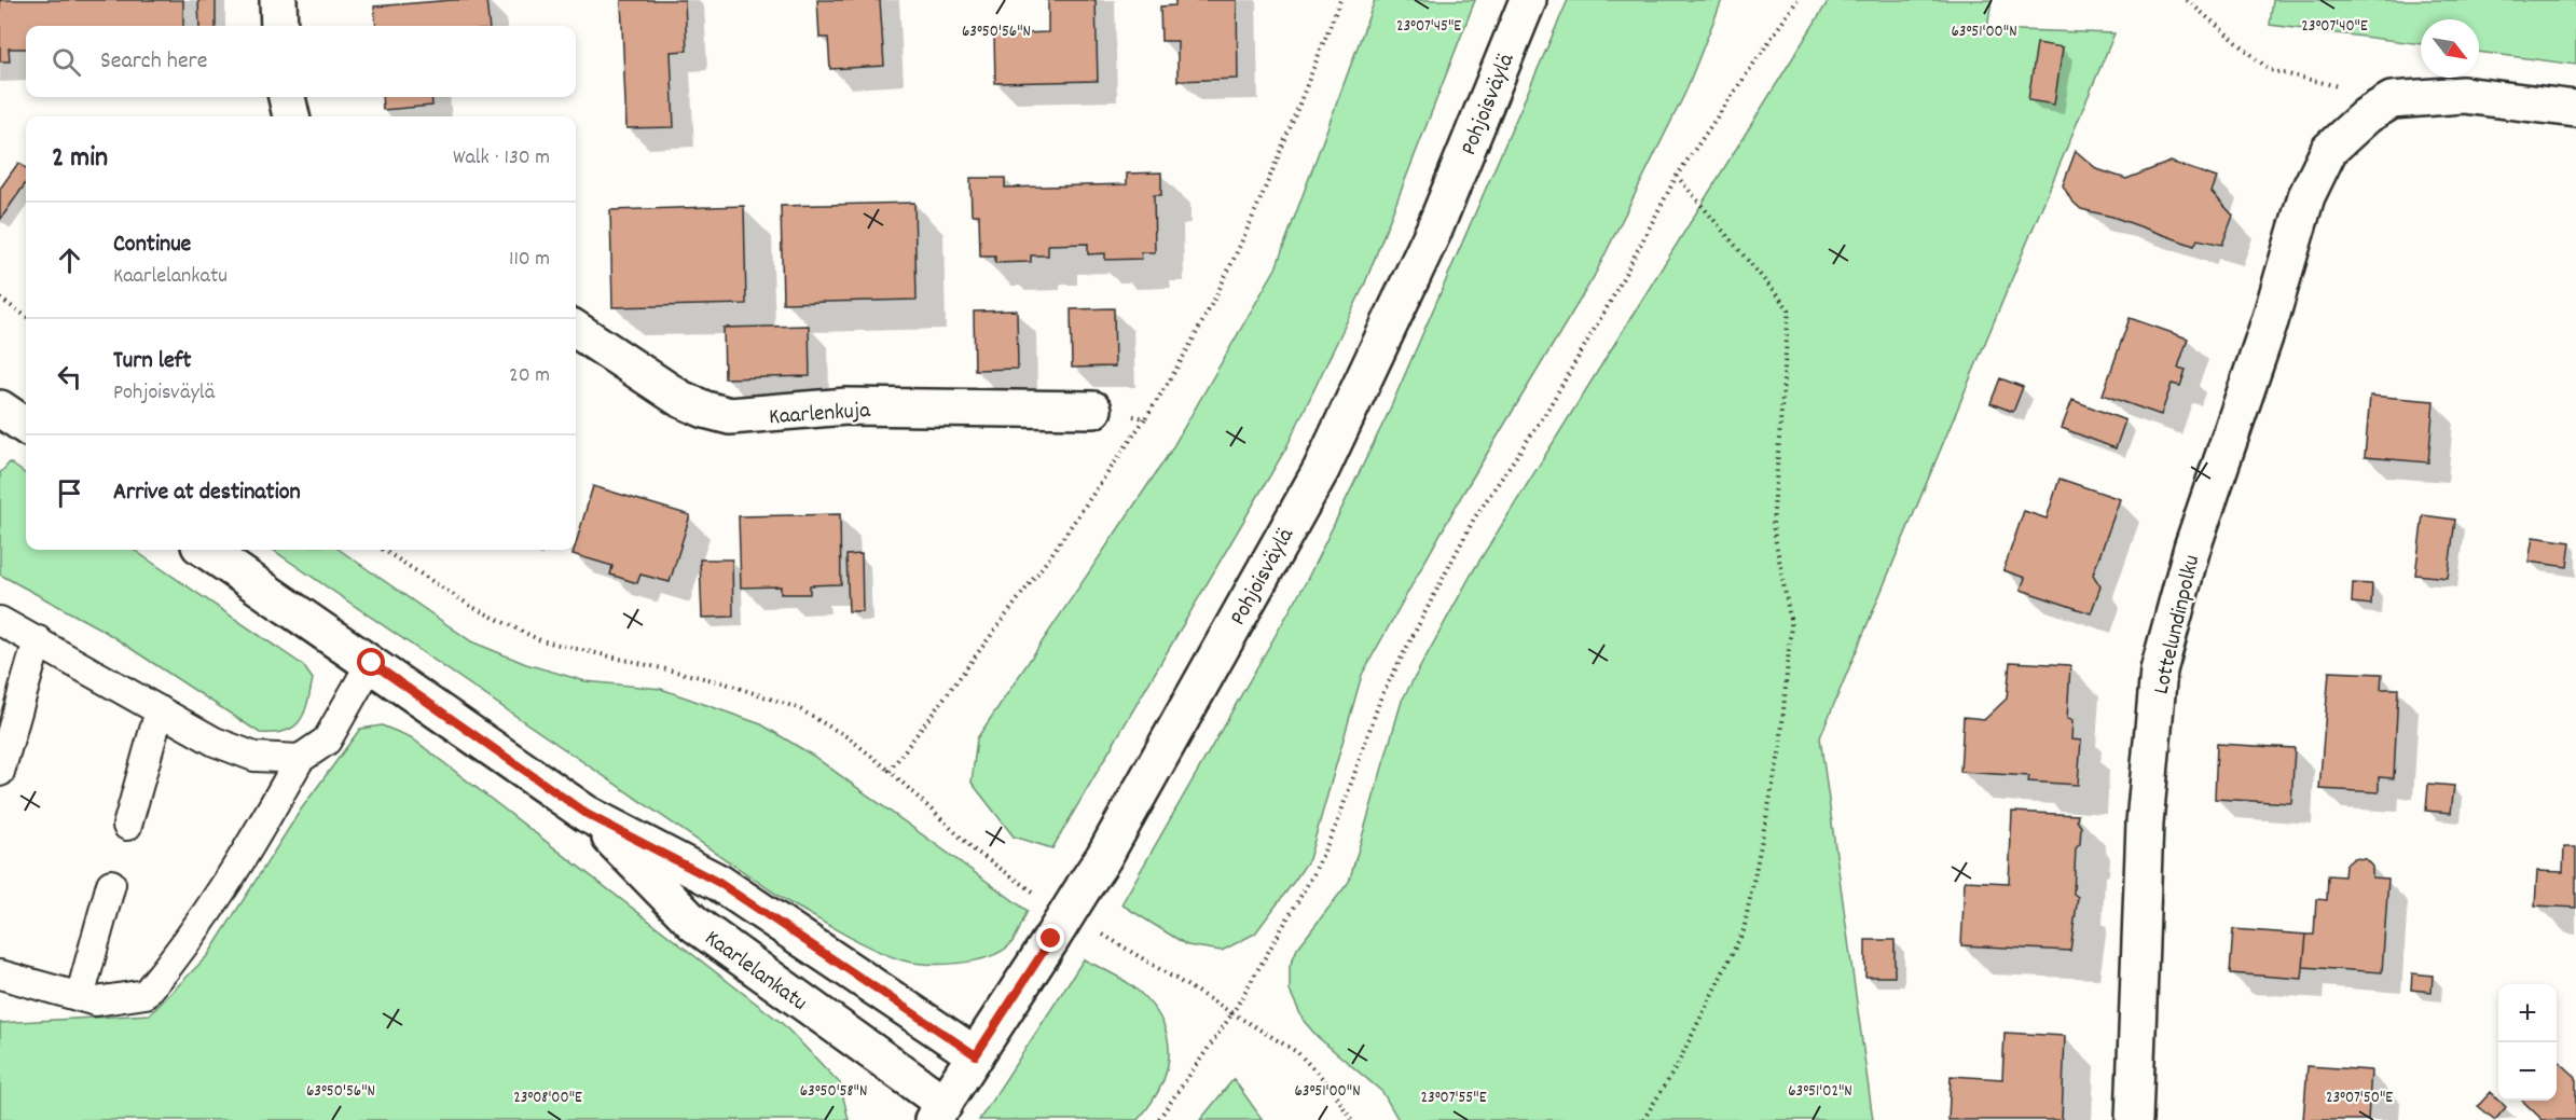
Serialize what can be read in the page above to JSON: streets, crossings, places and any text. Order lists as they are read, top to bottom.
{
  "streets": {
    "main road": [
      "Pohjoisväylä",
      "Kaarlenkuja",
      "Lottelundinpolku",
      "Kaarlelankatu"
    ]
  },
  "crossings": [
    ["Pohjoisväylä", "Kaarlelankatu"]
  ],
  "north": "bottom right",
  "page": {
    "search": "Search here",
    "heading": ["2 min", "Walk · 130 m"],
    "list": [
      ["Continue", "Kaarlelankatu", "110 m"],
      ["Turn left", "Pohjoisväylä", "20 m"],
      "Arrive at destination"
    ],
    "map_buttons": ["+", "−"]
  },
  "coordinates": [
    "23°07'45\"E",
    "23°07'40\"E",
    "63°50'56\"N",
    "63°51'00\"N",
    "63°50'58\"N",
    "63°51'02\"N",
    "23°08'00\"E",
    "23°07'55\"E",
    "23°07'50\"E"
  ]
}
